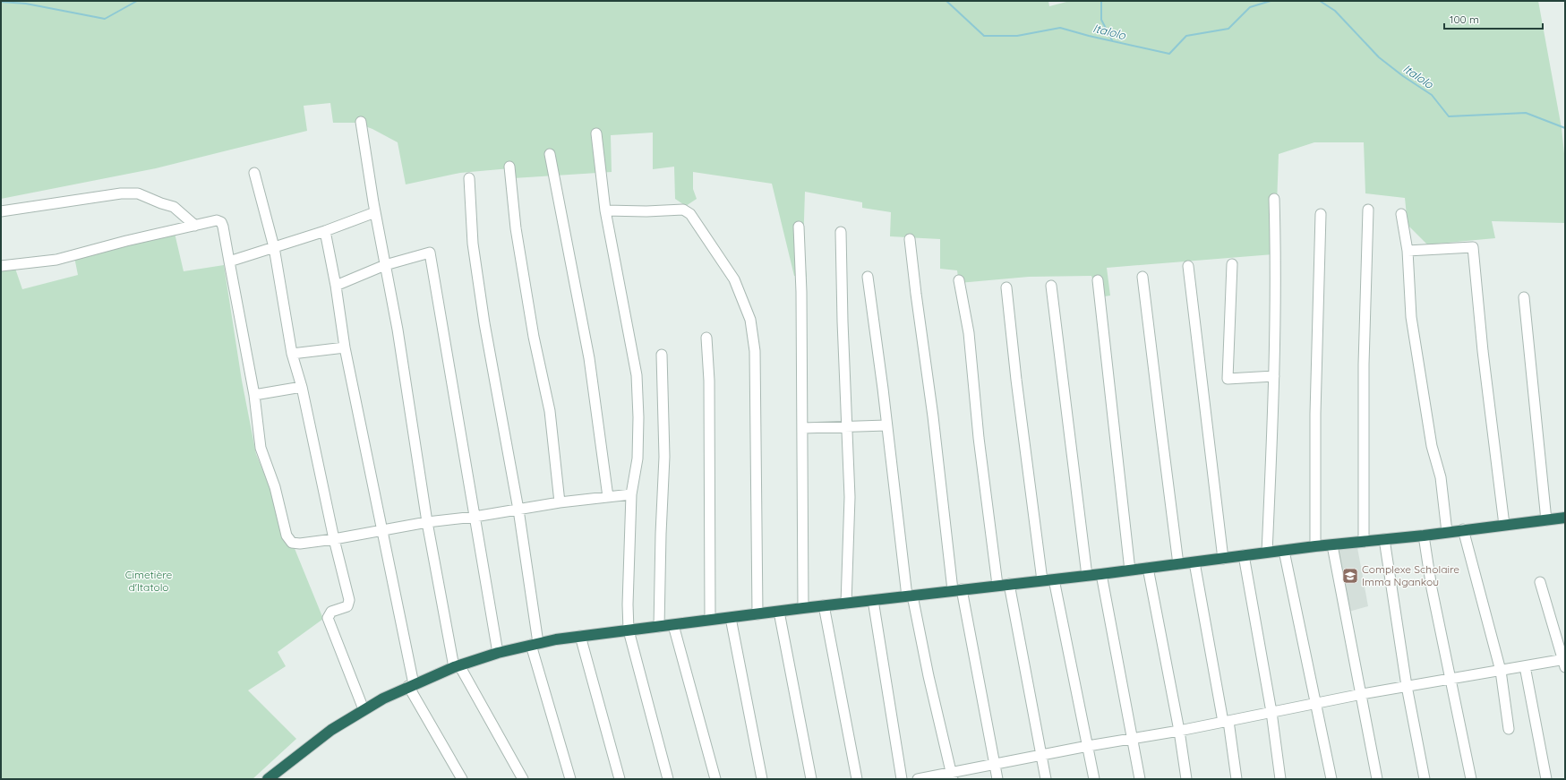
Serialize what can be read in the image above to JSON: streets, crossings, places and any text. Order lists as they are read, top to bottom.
{
  "water": ["Italolo"],
  "parks": ["Cimetière d'Itatolo"],
  "places": {
    "school or university": ["Complexe Scholaire Imma Ngankou"]
  },
  "scale_bar": "100 m"
}
